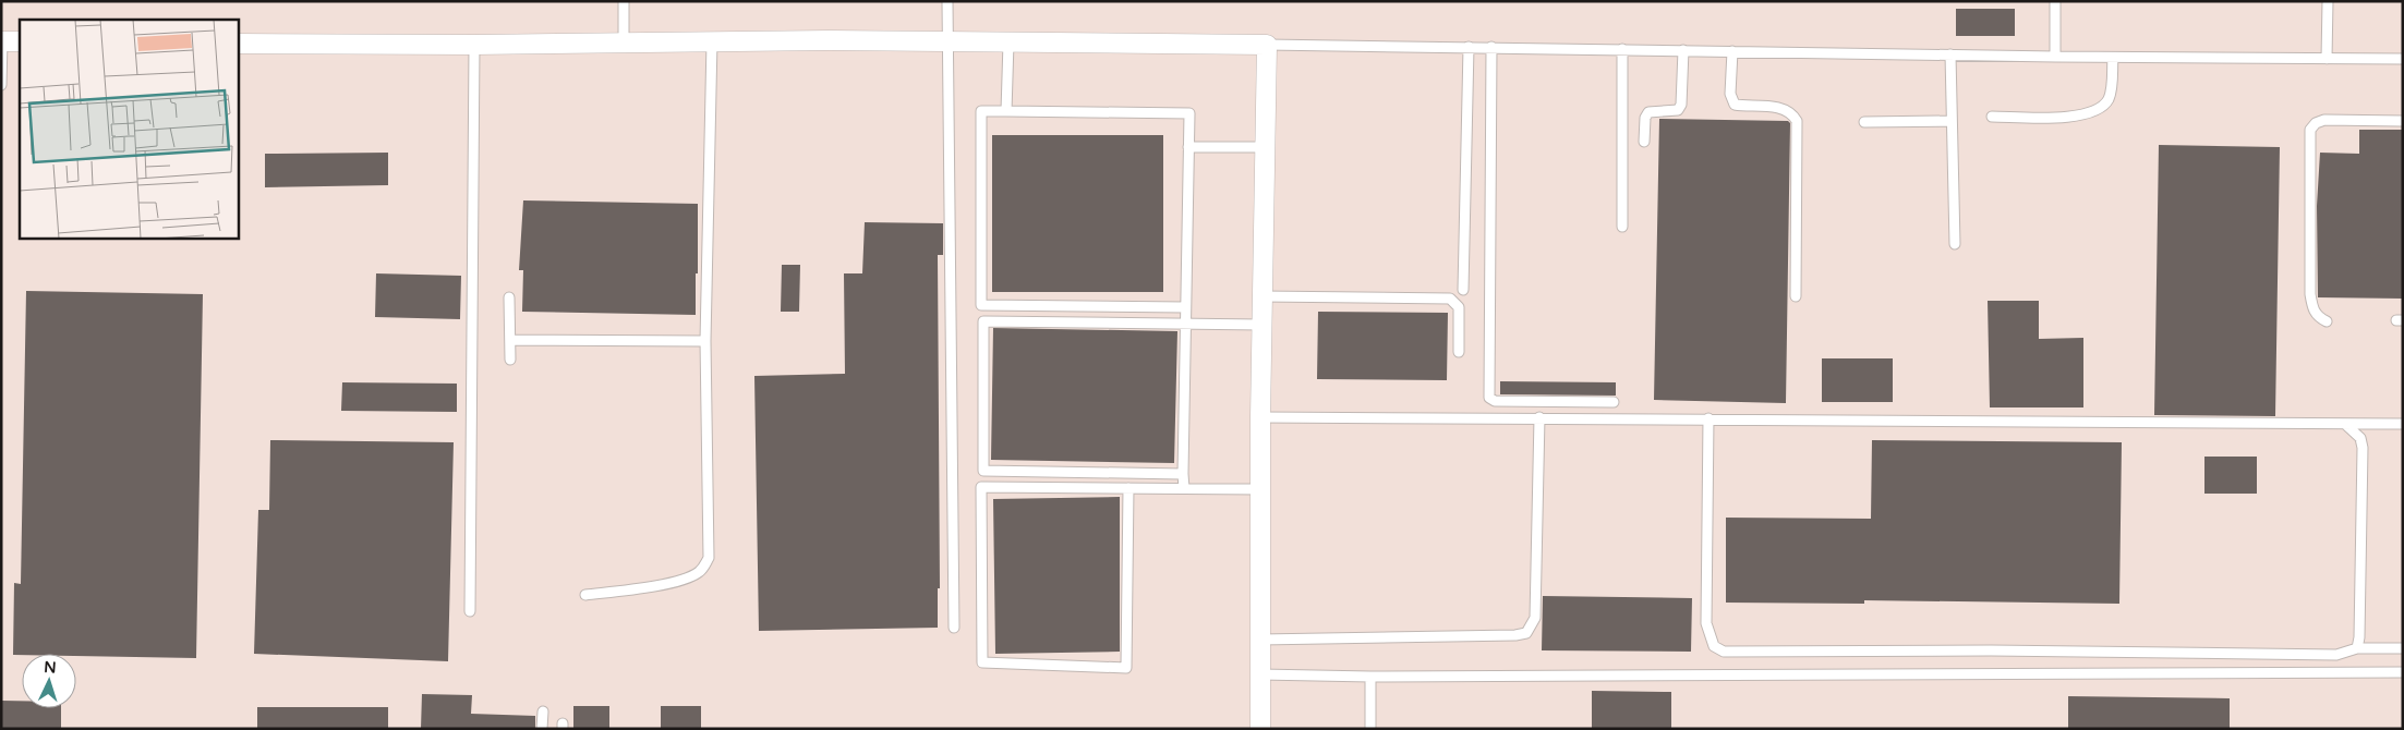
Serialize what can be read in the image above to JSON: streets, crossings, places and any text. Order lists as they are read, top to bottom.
{
  "north": "top"
}
